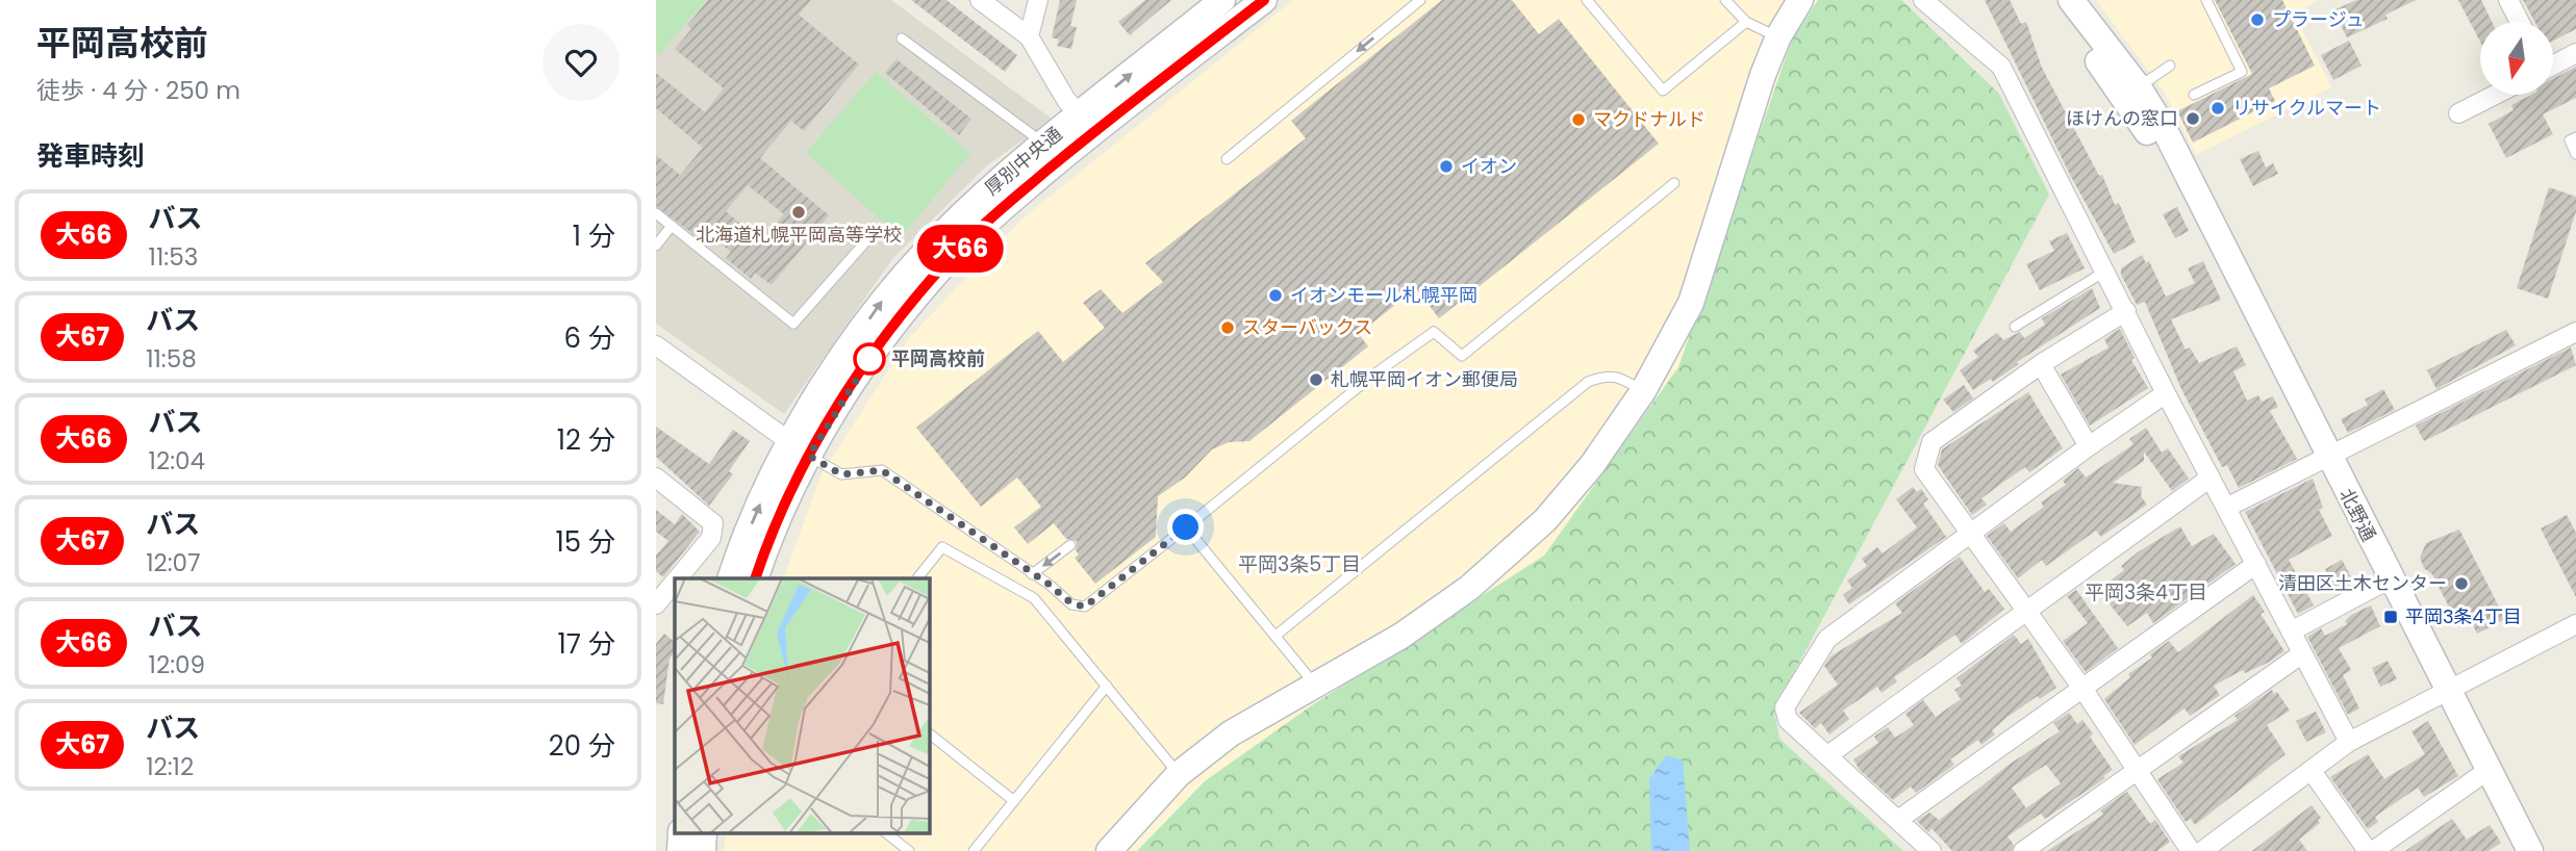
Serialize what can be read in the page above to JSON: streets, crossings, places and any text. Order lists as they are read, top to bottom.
{
  "streets": {
    "street": ["厚別中央通", "北野通"]
  },
  "districts": ["平岡3条5丁目", "平岡3条4丁目"],
  "places": {
    "other": [
      "プラージュ",
      "リサイクルマート",
      "ほけんの窓口",
      "マクドナルド",
      "イオン",
      "北海道札幌平岡高等学校",
      "イオンモール札幌平岡",
      "スターバックス",
      "平岡高校前",
      "札幌平岡イオン郵便局",
      "清田区土木センター"
    ],
    "transit": ["平岡3条4丁目"]
  },
  "lines": ["bus line 大66"],
  "north": "bottom",
  "page": {
    "heading": [
      ["平岡高校前", "徒歩 · 4 分 · 250 m"],
      "発車時刻"
    ],
    "on_map": "大66",
    "list": [
      {
        "mark": "大66",
        "name": "バス",
        "note": "11:53",
        "value": "1 分"
      },
      {
        "mark": "大67",
        "name": "バス",
        "note": "11:58",
        "value": "6 分"
      },
      {
        "mark": "大66",
        "name": "バス",
        "note": "12:04",
        "value": "12 分"
      },
      {
        "mark": "大67",
        "name": "バス",
        "note": "12:07",
        "value": "15 分"
      },
      {
        "mark": "大66",
        "name": "バス",
        "note": "12:09",
        "value": "17 分"
      },
      {
        "mark": "大67",
        "name": "バス",
        "note": "12:12",
        "value": "20 分"
      }
    ]
  }
}
